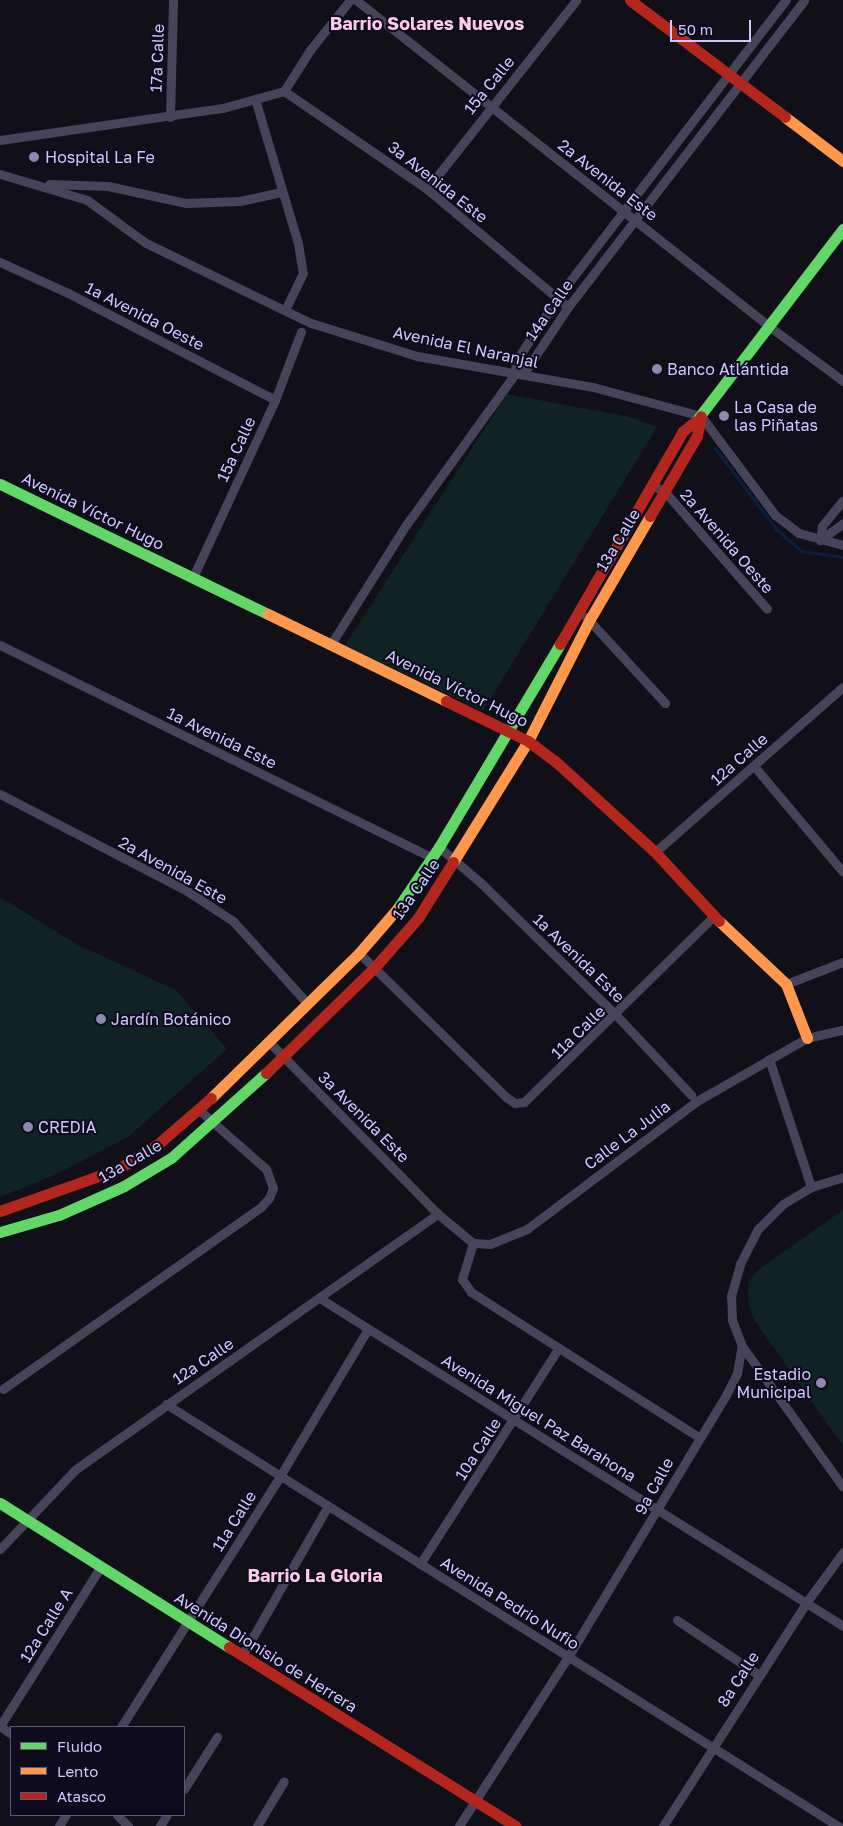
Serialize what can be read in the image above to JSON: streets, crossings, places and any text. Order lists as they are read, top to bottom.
{
  "streets": {
    "street": [
      "17a Calle",
      "15a Calle",
      "2a Avenida Este",
      "3a Avenida Este",
      "14a Calle",
      "1a Avenida Oeste",
      "Avenida El Naranjal",
      "Avenida Víctor Hugo",
      "13a Calle",
      "2a Avenida Oeste",
      "1a Avenida Este",
      "12a Calle",
      "11a Calle",
      "Calle La Julia",
      "Avenida Miguel Paz Barahona",
      "10a Calle",
      "9a Calle",
      "Avenida Pedrio Nufio",
      "12a Calle A",
      "Avenida Dionisio de Herrera",
      "8a Calle"
    ]
  },
  "crossings": [
    ["15a Calle", "2a Avenida Este"],
    ["15a Calle", "3a Avenida Este"],
    ["15a Calle", "1a Avenida Oeste"],
    ["15a Calle", "Avenida Víctor Hugo"],
    ["2a Avenida Este", "14a Calle"],
    ["2a Avenida Este", "13a Calle"],
    ["3a Avenida Este", "14a Calle"],
    ["3a Avenida Este", "13a Calle"],
    ["3a Avenida Este", "12a Calle"],
    ["14a Calle", "Avenida El Naranjal"],
    ["14a Calle", "Avenida Víctor Hugo"],
    ["Avenida El Naranjal", "13a Calle"],
    ["Avenida Víctor Hugo", "13a Calle"],
    ["Avenida Víctor Hugo", "12a Calle"],
    ["Avenida Víctor Hugo", "11a Calle"],
    ["Avenida Víctor Hugo", "Calle La Julia"],
    ["13a Calle", "2a Avenida Oeste"],
    ["13a Calle", "1a Avenida Este"],
    ["13a Calle", "11a Calle"],
    ["1a Avenida Este", "11a Calle"],
    ["12a Calle", "Avenida Miguel Paz Barahona"],
    ["12a Calle", "Avenida Pedrio Nufio"],
    ["12a Calle", "Avenida Dionisio de Herrera"],
    ["11a Calle", "Avenida Miguel Paz Barahona"],
    ["11a Calle", "Avenida Pedrio Nufio"],
    ["11a Calle", "Avenida Dionisio de Herrera"],
    ["Avenida Miguel Paz Barahona", "10a Calle"],
    ["Avenida Miguel Paz Barahona", "9a Calle"],
    ["Avenida Miguel Paz Barahona", "8a Calle"],
    ["10a Calle", "Avenida Pedrio Nufio"],
    ["9a Calle", "Avenida Pedrio Nufio"],
    ["9a Calle", "Avenida Dionisio de Herrera"],
    ["Avenida Pedrio Nufio", "8a Calle"],
    ["12a Calle A", "Avenida Dionisio de Herrera"]
  ],
  "districts": ["Barrio Solares Nuevos", "Barrio La Gloria"],
  "places": [
    "Hospital La Fe",
    "Banco Atlántida",
    "La Casa de las Piñatas",
    "Jardín Botánico",
    "CREDIA",
    "Estadio Municipal"
  ],
  "legend": ["Fluido", "Lento", "Atasco"],
  "scale_bar": "50 m"
}
